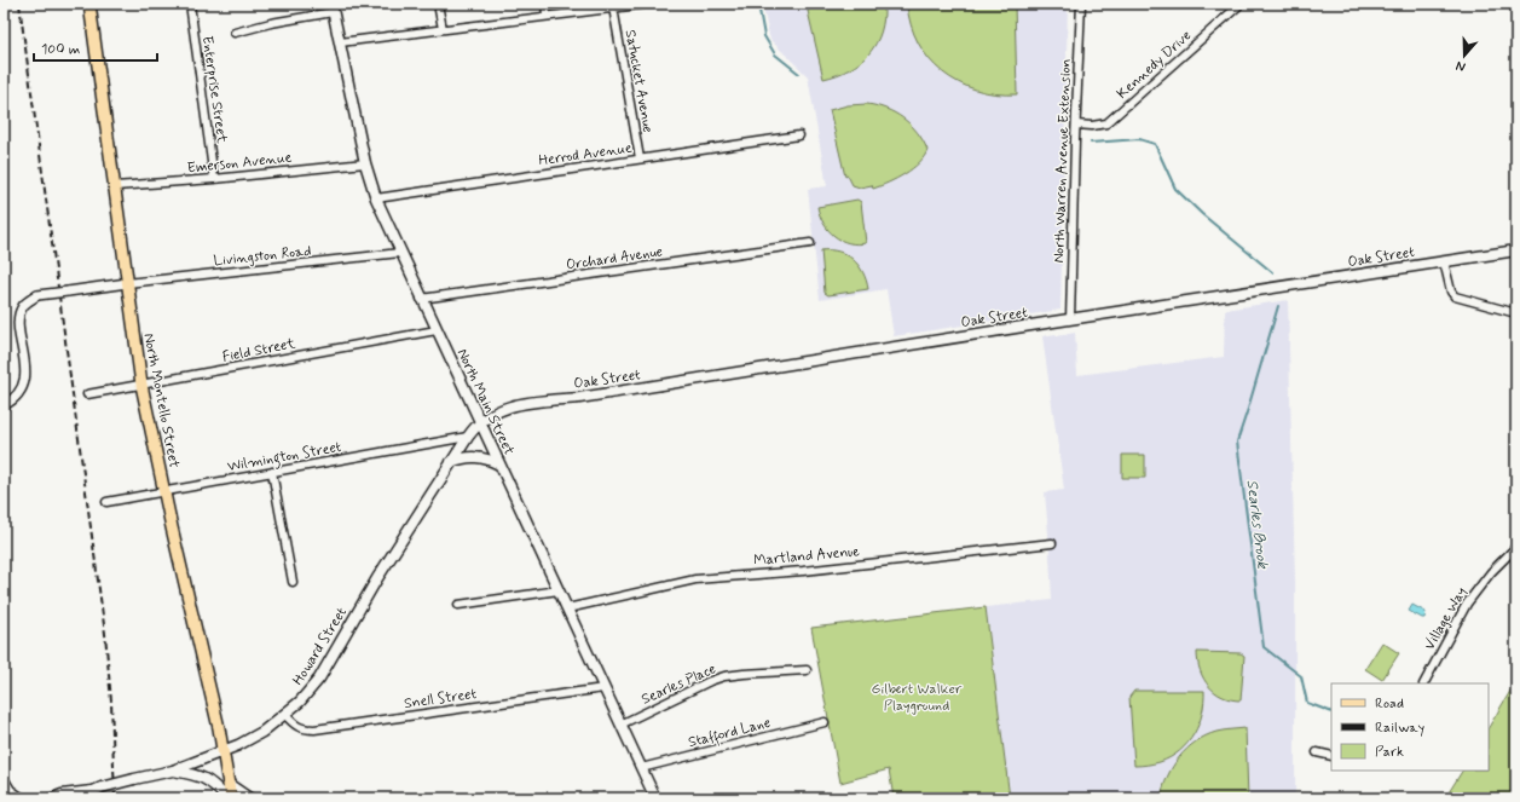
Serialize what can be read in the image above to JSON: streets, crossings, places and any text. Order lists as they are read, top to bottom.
{
  "streets": {
    "main road": [
      "Oak Street",
      "North Montello Street",
      "North Main Street",
      "Howard Street"
    ],
    "street": [
      "Kennedy Drive",
      "Satucket Avenue",
      "Enterprise Street",
      "Herrod Avenue",
      "North Warren Avenue Extension",
      "Emerson Avenue",
      "Livingston Road",
      "Orchard Avenue",
      "Field Street",
      "Wilmington Street",
      "Martland Avenue",
      "Village Way",
      "Searles Place",
      "Snell Street",
      "Stafford Lane"
    ]
  },
  "crossings": [
    ["Kennedy Drive", "North Warren Avenue Extension"],
    ["Satucket Avenue", "Herrod Avenue"],
    ["Enterprise Street", "Emerson Avenue"],
    ["Herrod Avenue", "North Main Street"],
    ["North Warren Avenue Extension", "Oak Street"],
    ["Emerson Avenue", "North Montello Street"],
    ["Emerson Avenue", "North Main Street"],
    ["Livingston Road", "North Montello Street"],
    ["Livingston Road", "North Main Street"],
    ["Oak Street", "North Main Street"],
    ["Oak Street", "Howard Street"],
    ["Orchard Avenue", "North Main Street"],
    ["Field Street", "North Montello Street"],
    ["Field Street", "North Main Street"],
    ["North Montello Street", "Wilmington Street"],
    ["North Montello Street", "Howard Street"],
    ["North Main Street", "Martland Avenue"],
    ["North Main Street", "Howard Street"],
    ["North Main Street", "Searles Place"],
    ["North Main Street", "Snell Street"],
    ["North Main Street", "Stafford Lane"],
    ["Wilmington Street", "Howard Street"],
    ["Howard Street", "Snell Street"]
  ],
  "water": ["Searles Brook"],
  "parks": ["Gilbert Walker Playground"],
  "legend": ["Road", "Railway", "Park"],
  "scale_bar": "100 m",
  "north": "bottom"
}
